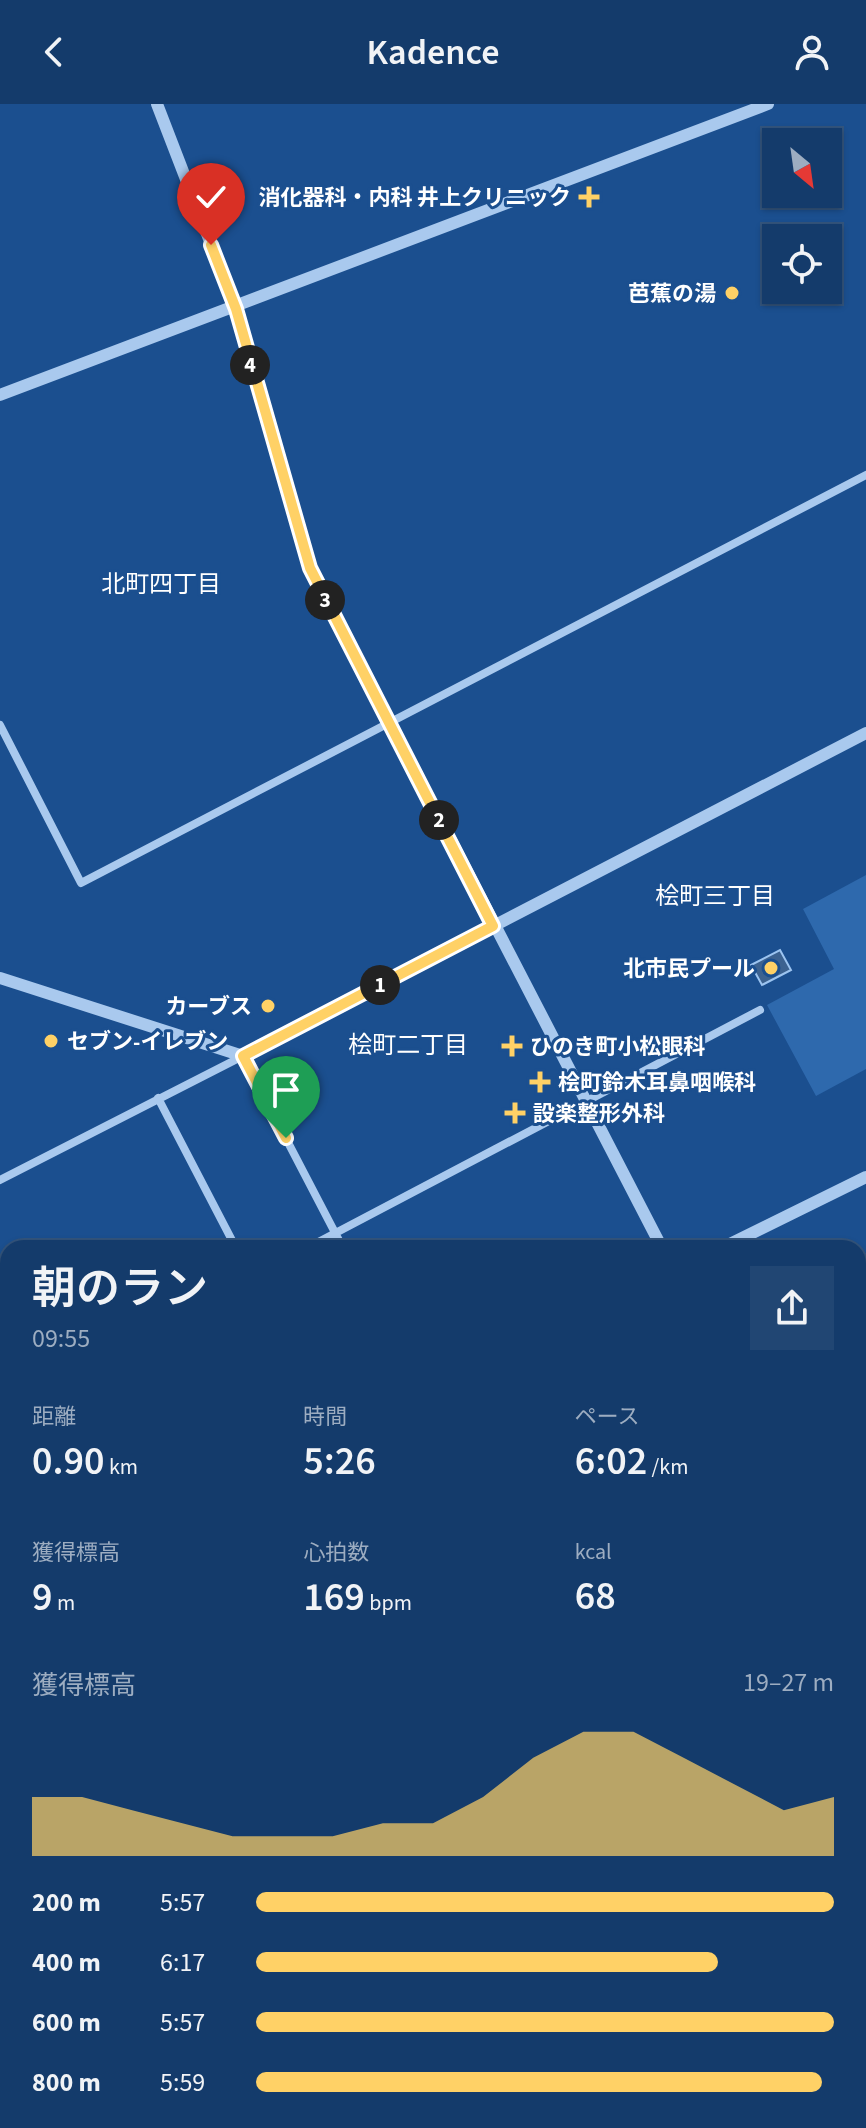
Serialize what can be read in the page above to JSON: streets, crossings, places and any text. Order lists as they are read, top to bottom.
{
  "districts": ["北町四丁目", "桧町三丁目", "桧町二丁目"],
  "places": {
    "health": [
      "消化器科・内科 井上クリニック",
      "ひのき町小松眼科",
      "桧町鈴木耳鼻咽喉科",
      "設楽整形外科"
    ],
    "other": [
      "芭蕉の湯",
      "北市民プール",
      "カーブス",
      "セブン-イレブン"
    ]
  },
  "north": "bottom right",
  "page": {
    "header": "Kadence",
    "pins": [
      "4",
      "3",
      "2",
      "1"
    ],
    "heading": ["朝のラン", "09:55"],
    "stats": [
      ["距離", "0.90 km"],
      ["時間", "5:26"],
      ["ペース", "6:02 /km"],
      ["獲得標高", "9 m"],
      ["心拍数", "169 bpm"],
      ["kcal", "68"]
    ],
    "chart": ["獲得標高", "19–27 m"],
    "list": [
      {
        "name": "200 m",
        "note": "5:57"
      },
      {
        "name": "400 m",
        "note": "6:17"
      },
      {
        "name": "600 m",
        "note": "5:57"
      },
      {
        "name": "800 m",
        "note": "5:59"
      }
    ]
  }
}
